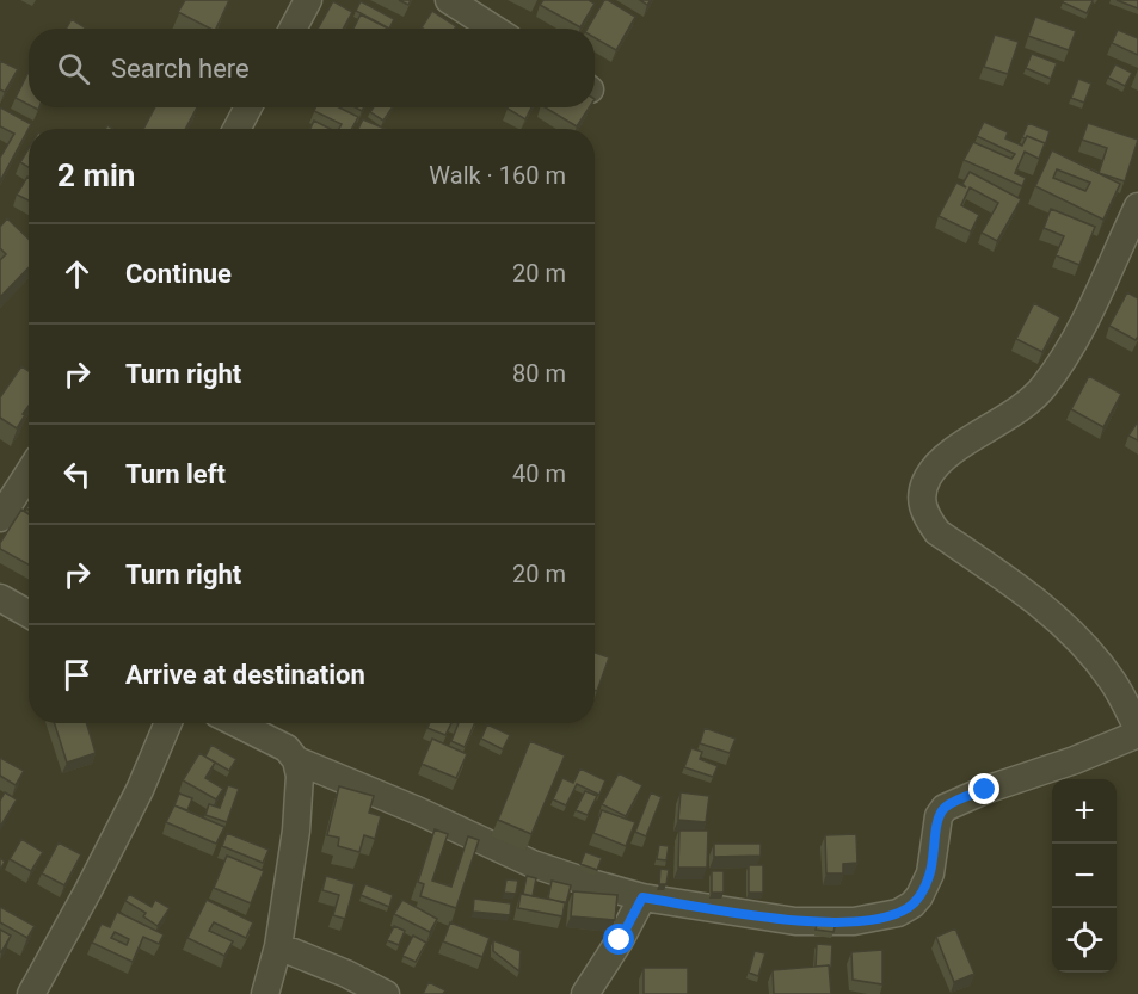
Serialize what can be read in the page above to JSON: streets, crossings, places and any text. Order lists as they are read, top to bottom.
{
  "page": {
    "search": "Search here",
    "heading": ["2 min", "Walk · 160 m"],
    "list": [
      ["Continue", "20 m"],
      ["Turn right", "80 m"],
      ["Turn left", "40 m"],
      ["Turn right", "20 m"],
      "Arrive at destination"
    ],
    "map_buttons": ["+", "−"]
  }
}
